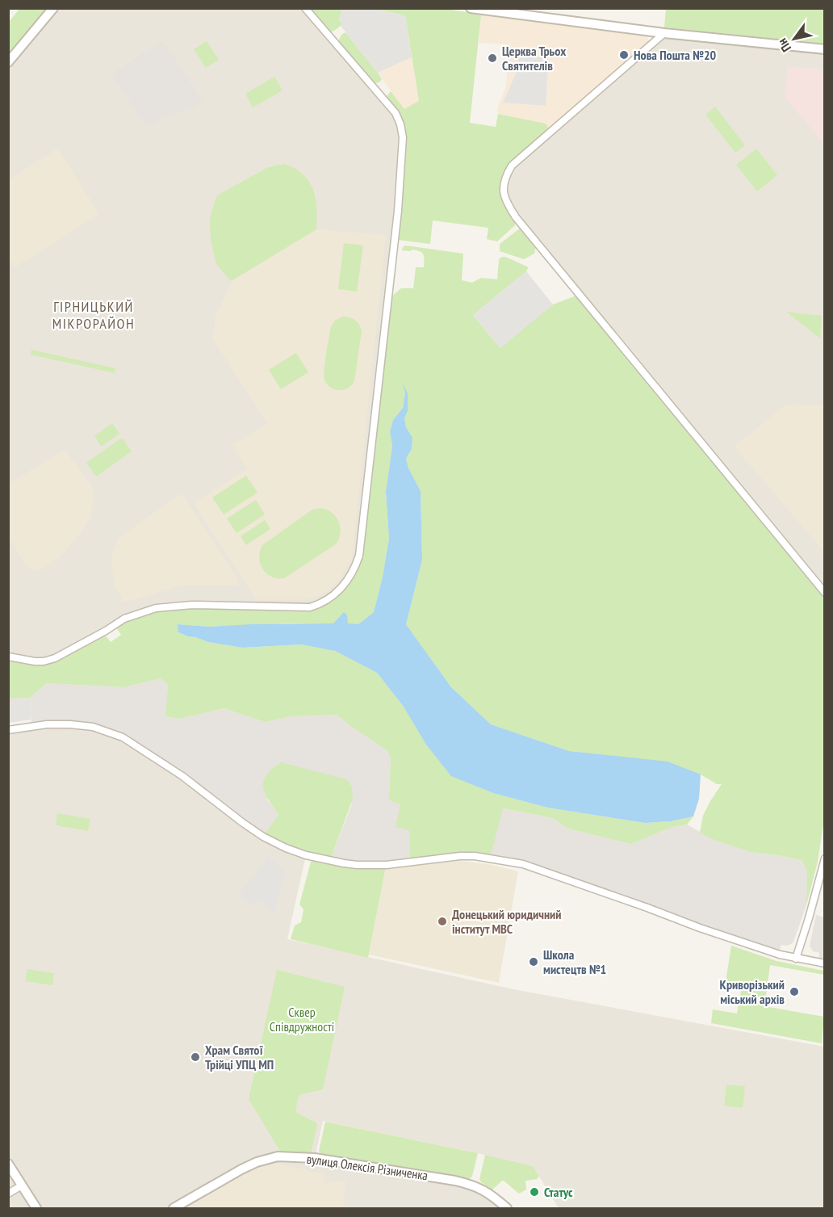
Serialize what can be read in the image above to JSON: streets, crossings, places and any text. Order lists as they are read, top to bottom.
{
  "streets": {
    "street": ["вулиця Олексія Різниченка"]
  },
  "districts": ["ГІРНИЦЬКИЙ МІКРОРАЙОН"],
  "parks": ["Сквер Співдружності"],
  "places": [
    "Нова Пошта №20",
    "Церква Трьох Святителів",
    "Донецький юридичний інститут МВС",
    "Школа мистецтв №1",
    "Криворізький міський архів",
    "Храм Святої Трійці УПЦ МП",
    "Статус"
  ],
  "north": "bottom left"
}
